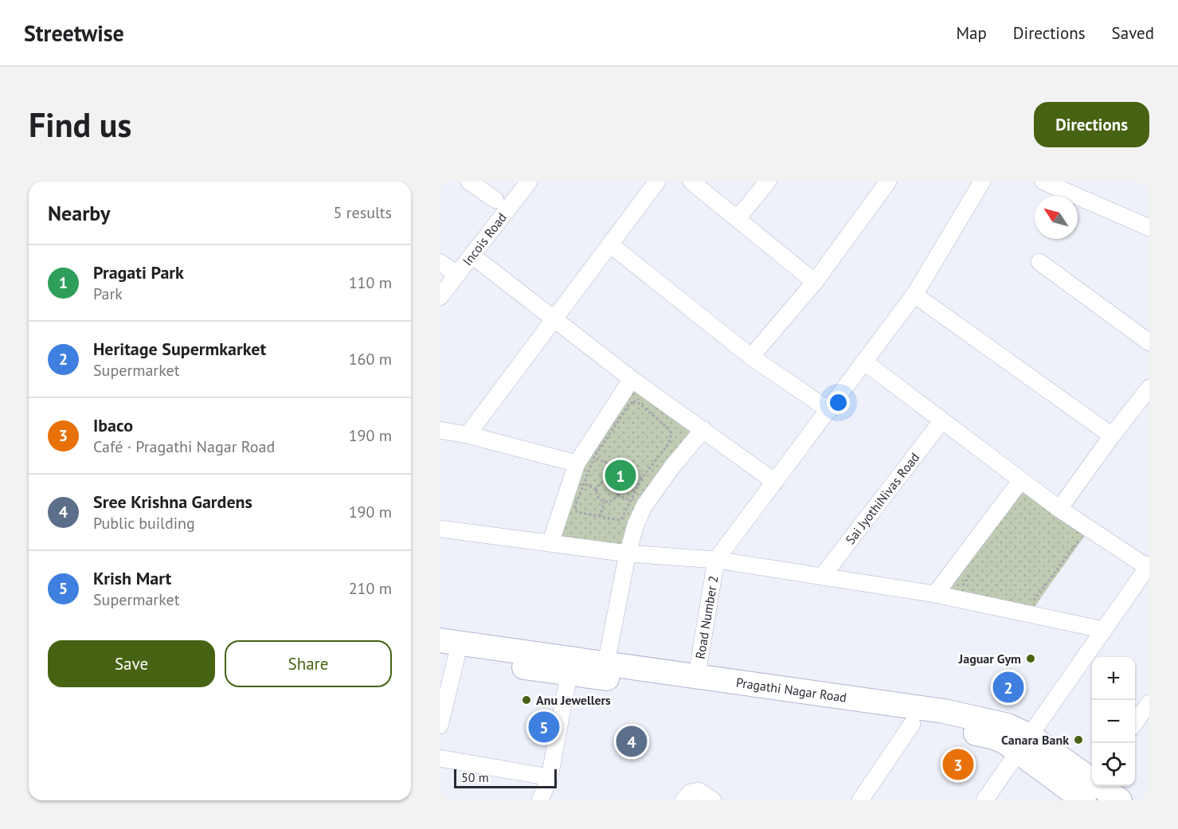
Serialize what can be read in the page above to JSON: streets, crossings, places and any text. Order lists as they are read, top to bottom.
{
  "streets": {
    "main road": ["Pragathi Nagar Road"],
    "street": ["Incois Road", "Sai JyothiNivas Road", "Road Number 2"]
  },
  "crossings": [
    ["Road Number 2", "Pragathi Nagar Road"]
  ],
  "places": ["Jaguar Gym", "Anu Jewellers", "Canara Bank"],
  "scale_bar": "50 m",
  "north": "top left",
  "page": {
    "header": "Streetwise",
    "nav": ["Map", "Directions", "Saved"],
    "buttons": [
      "Directions",
      ["Save", "Share"]
    ],
    "title": "Find us",
    "heading": ["Nearby", "5 results"],
    "list": [
      {
        "mark": "1",
        "name": "Pragati Park",
        "note": "Park",
        "value": "110 m"
      },
      {
        "mark": "2",
        "name": "Heritage Supermkarket",
        "note": "Supermarket",
        "value": "160 m"
      },
      {
        "mark": "3",
        "name": "Ibaco",
        "note": "Café · Pragathi Nagar Road",
        "value": "190 m"
      },
      {
        "mark": "4",
        "name": "Sree Krishna Gardens",
        "note": "Public building",
        "value": "190 m"
      },
      {
        "mark": "5",
        "name": "Krish Mart",
        "note": "Supermarket",
        "value": "210 m"
      }
    ],
    "pins": [
      "1",
      "2",
      "5",
      "4",
      "3"
    ],
    "map_buttons": ["+", "−"],
    "scale": "50 m"
  }
}
